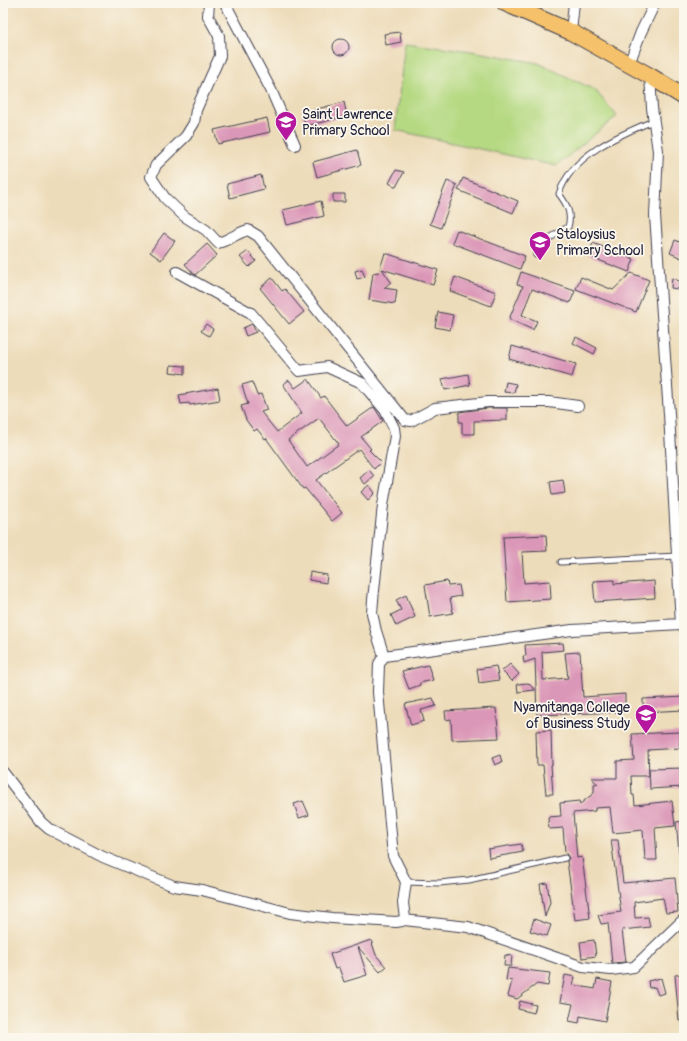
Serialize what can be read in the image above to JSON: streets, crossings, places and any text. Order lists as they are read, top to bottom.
{
  "places": {
    "school or university": ["Saint Lawrence Primary School", "Staloysius Primary School", "Nyamitanga College of Business Study"]
  }
}
